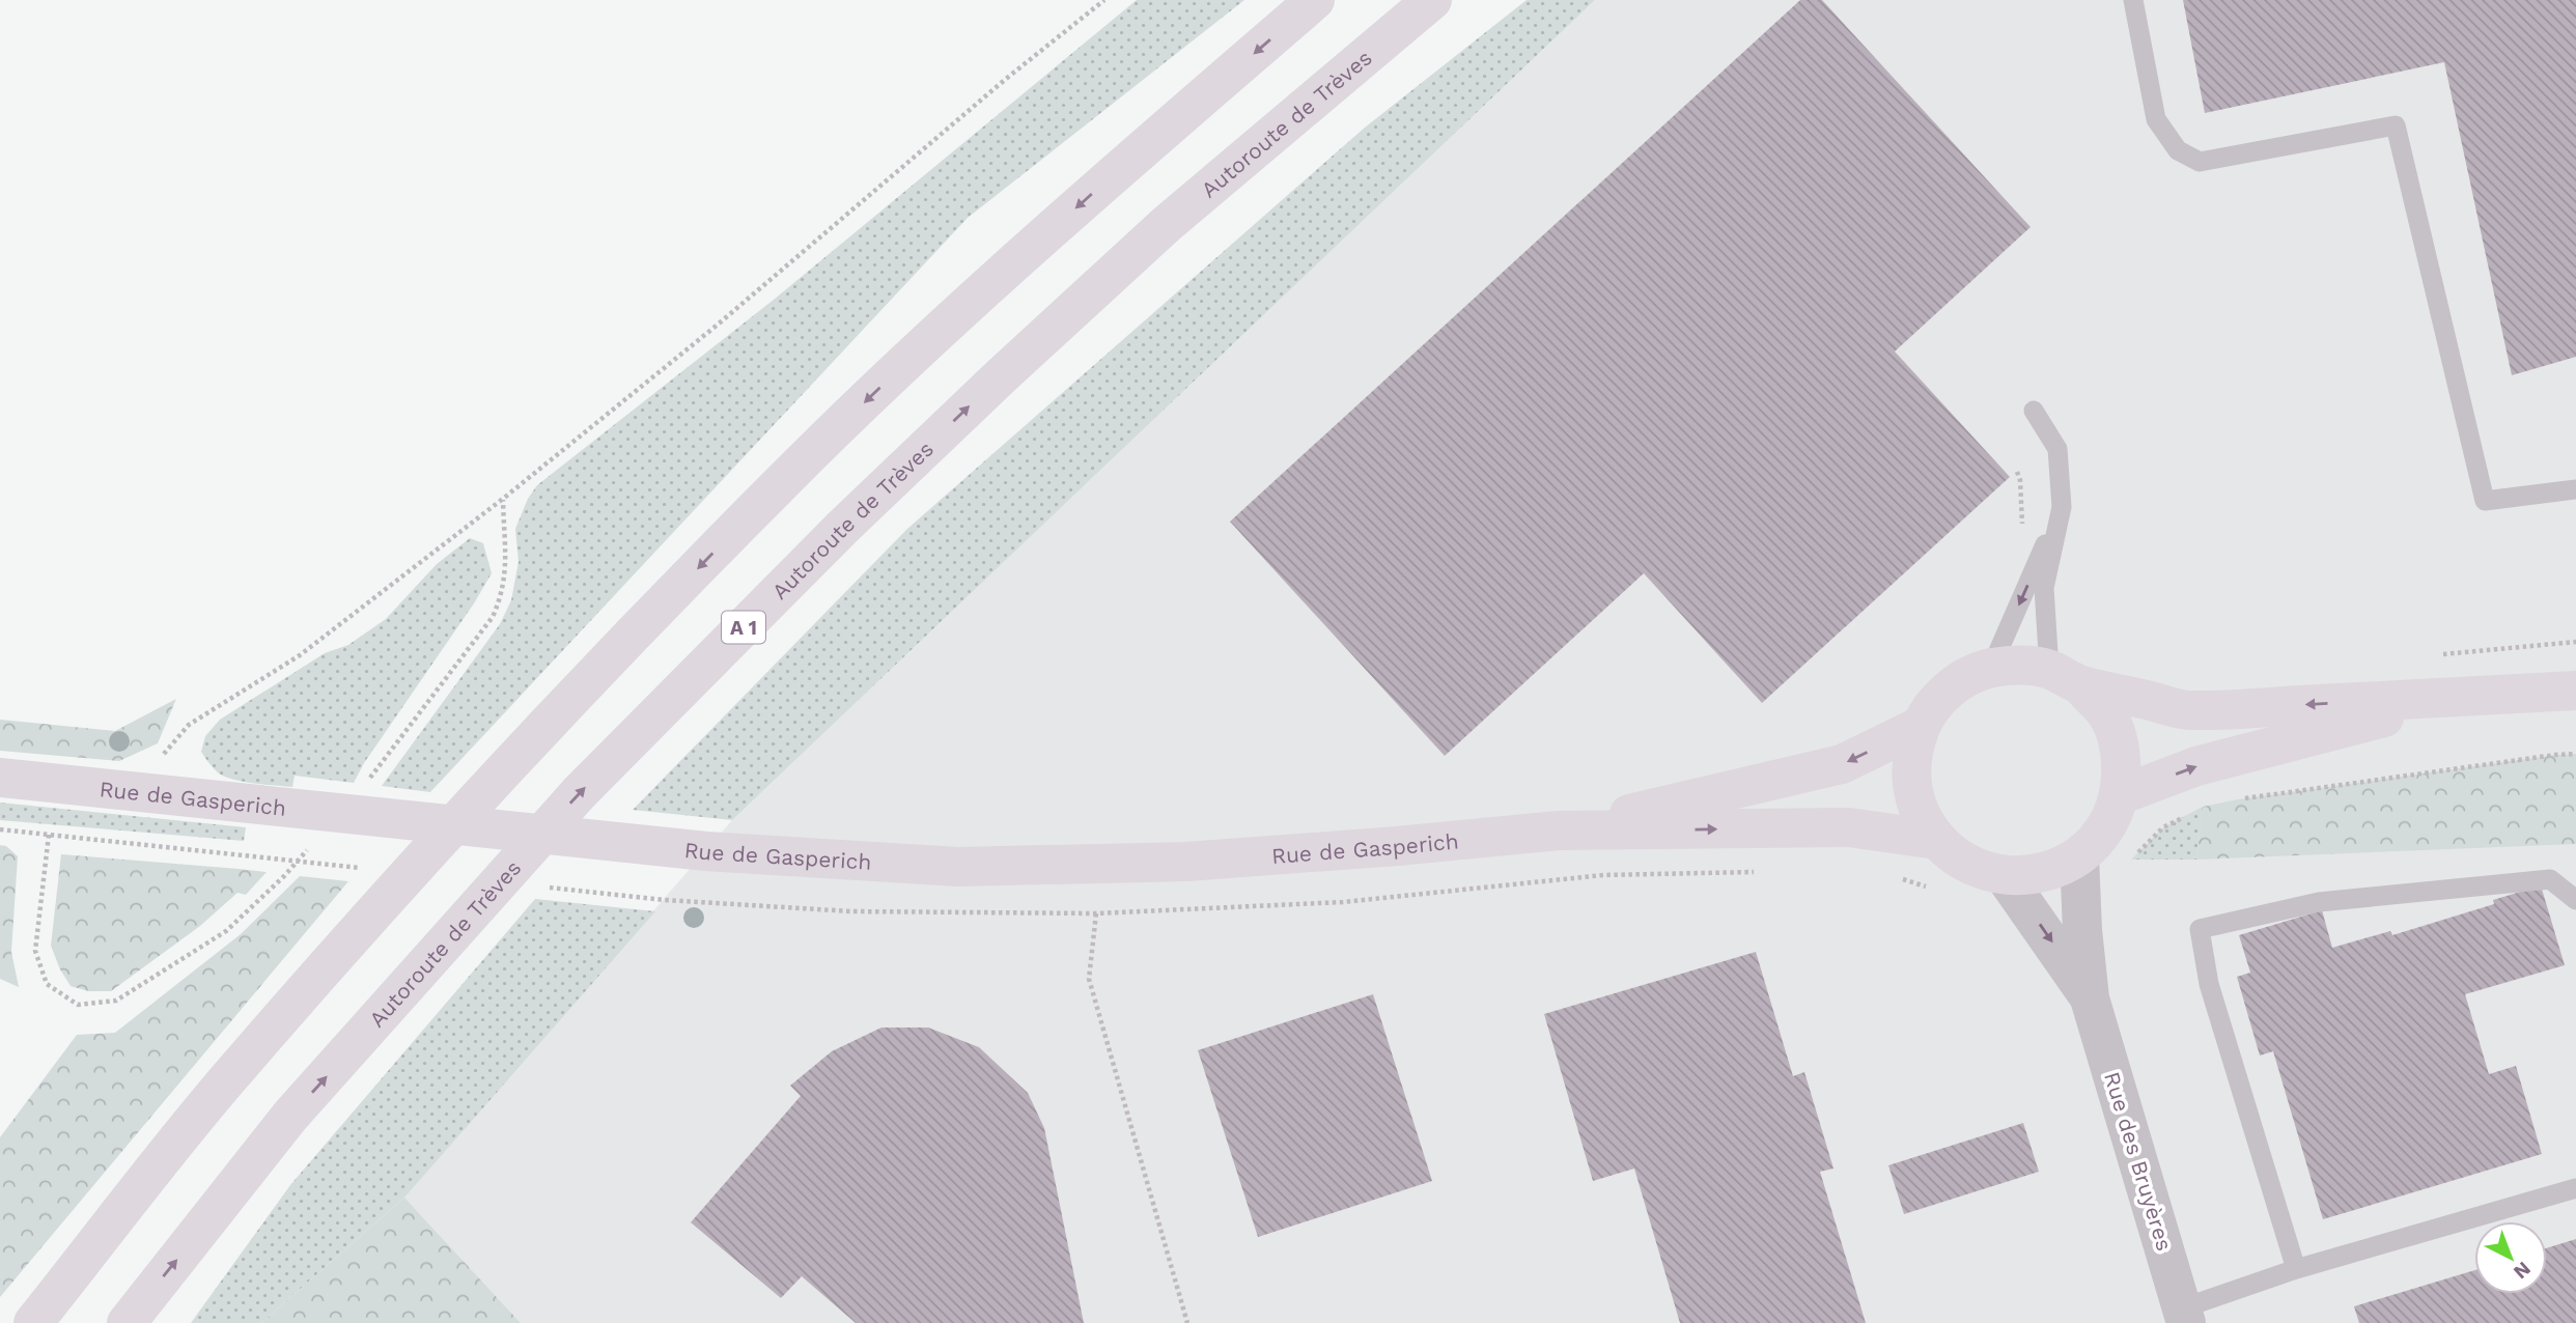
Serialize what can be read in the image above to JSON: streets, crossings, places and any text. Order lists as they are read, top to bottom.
{
  "streets": {
    "main road": ["Autoroute de Trèves", "A 1", "Rue de Gasperich"],
    "street": ["Rue des Bruyères"]
  },
  "north": "bottom right"
}
